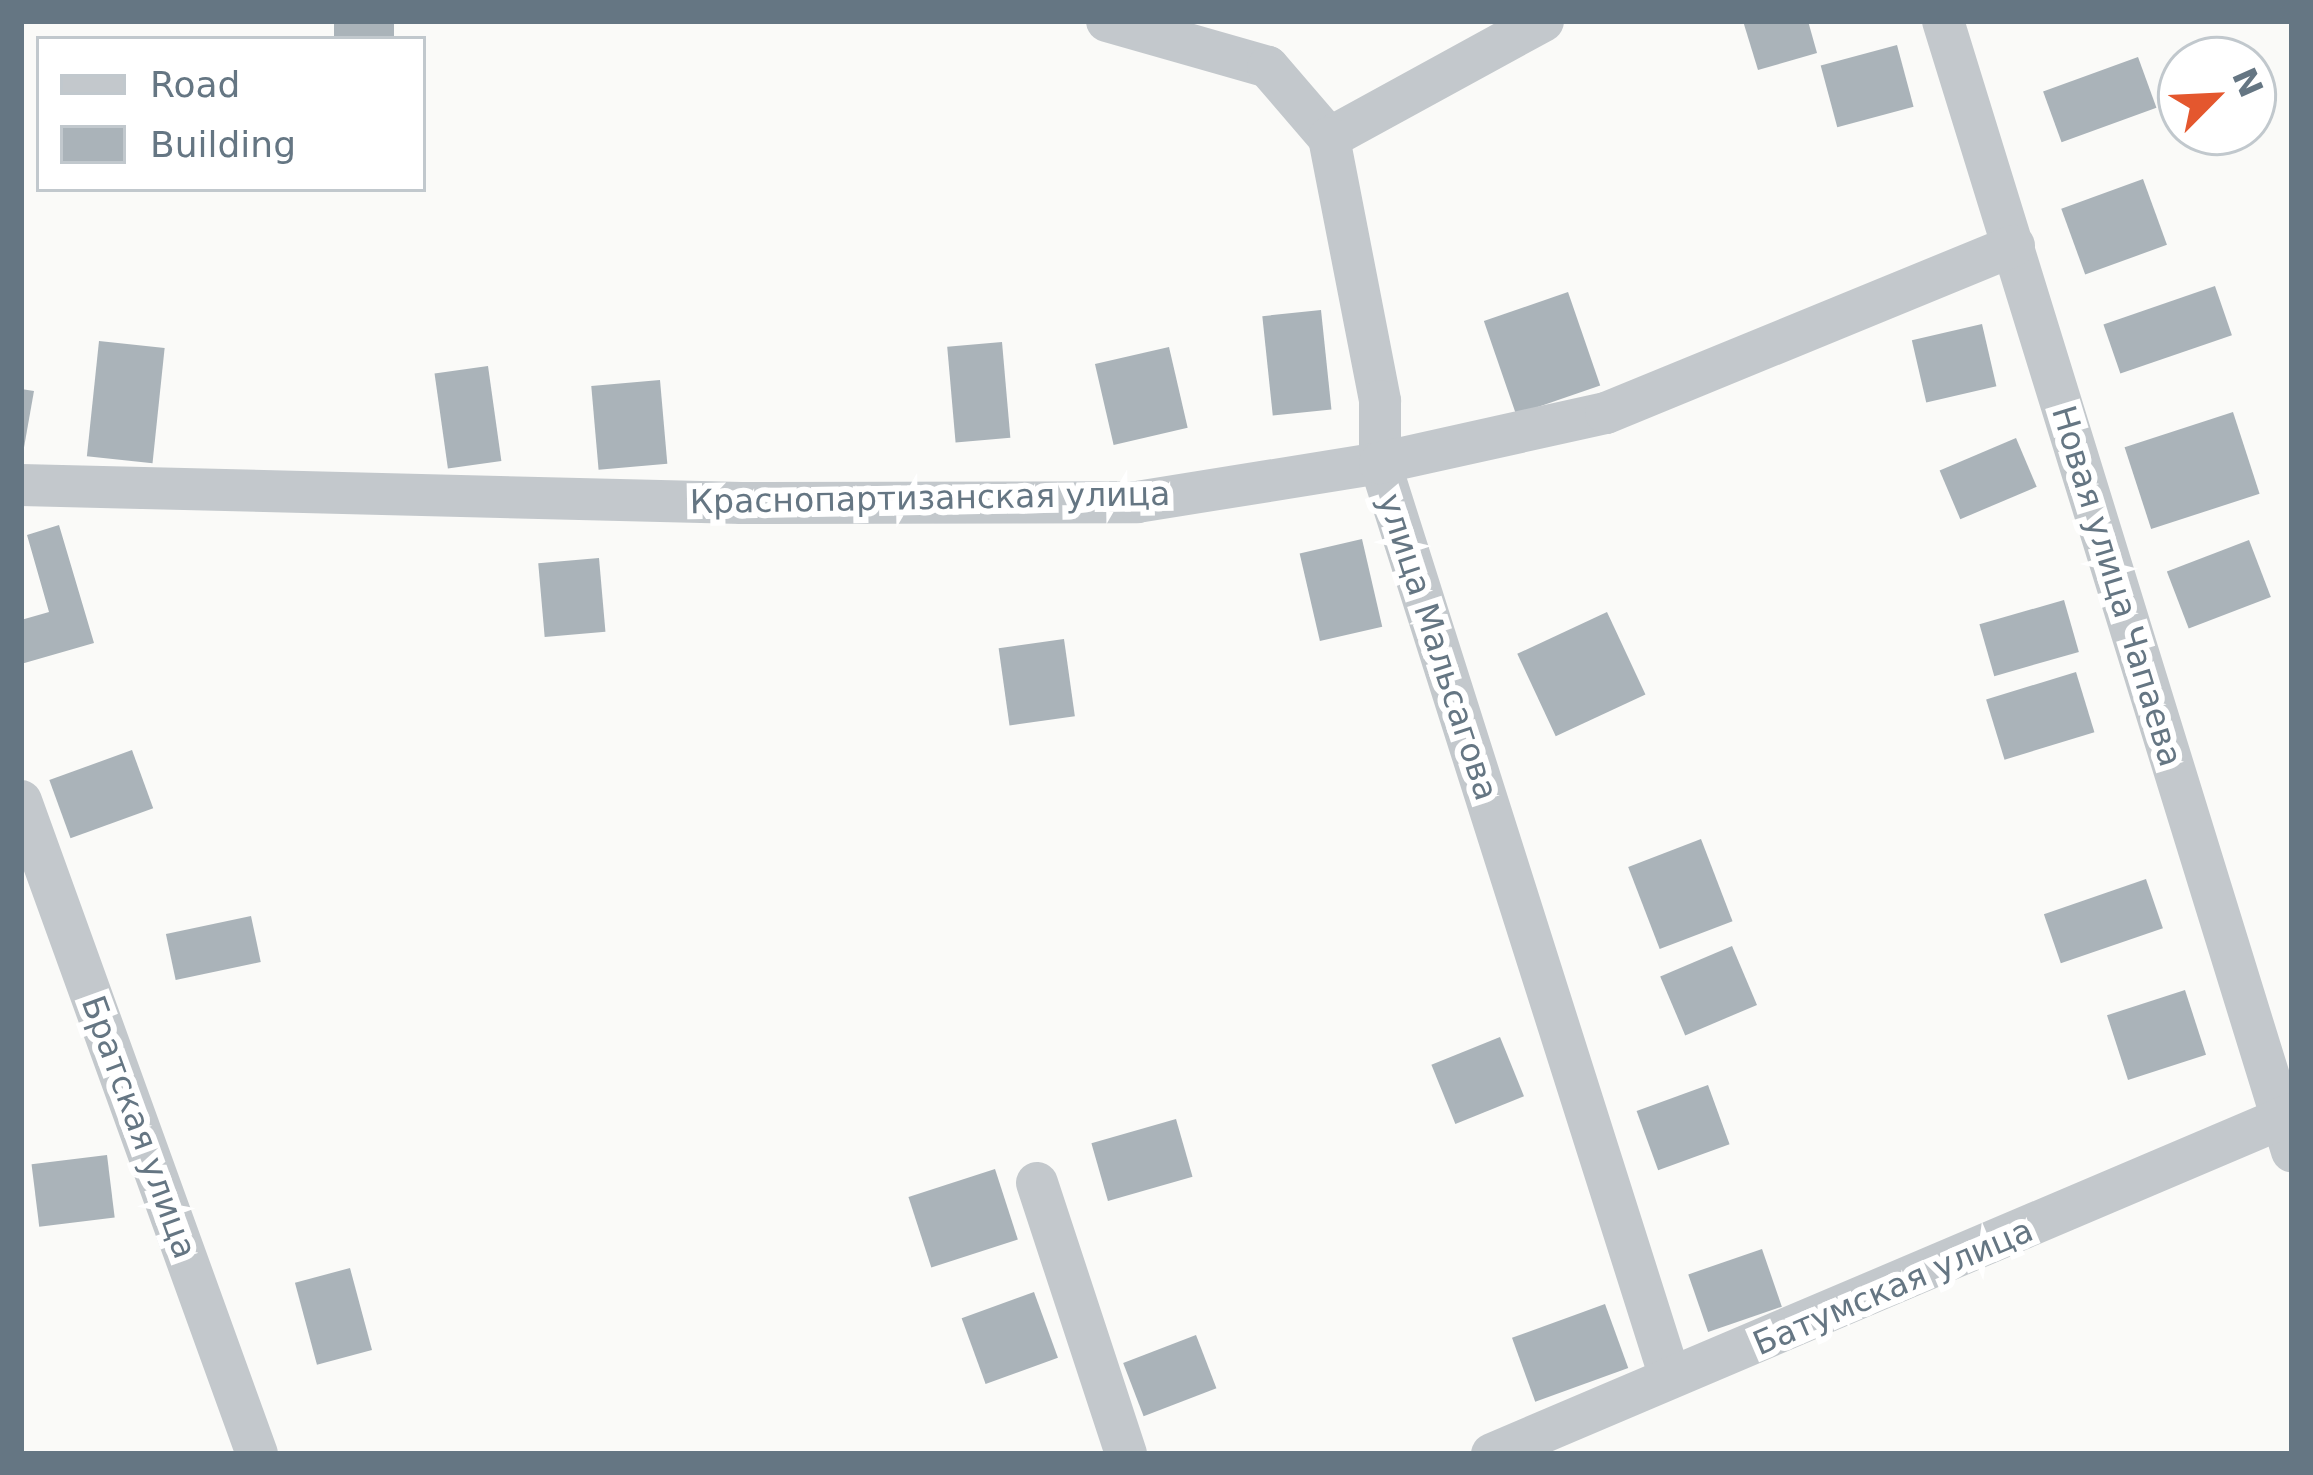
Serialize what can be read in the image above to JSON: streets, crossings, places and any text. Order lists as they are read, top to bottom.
{
  "streets": {
    "street": [
      "Краснопартизанская улица",
      "Новая улица Чапаева",
      "улица Мальсагова",
      "Братская улица",
      "Батумская улица"
    ]
  },
  "crossings": [
    ["Краснопартизанская улица", "Новая улица Чапаева"],
    ["Краснопартизанская улица", "улица Мальсагова"],
    ["Новая улица Чапаева", "Батумская улица"],
    ["улица Мальсагова", "Батумская улица"]
  ],
  "legend": ["Road", "Building"],
  "north": "top right"
}
